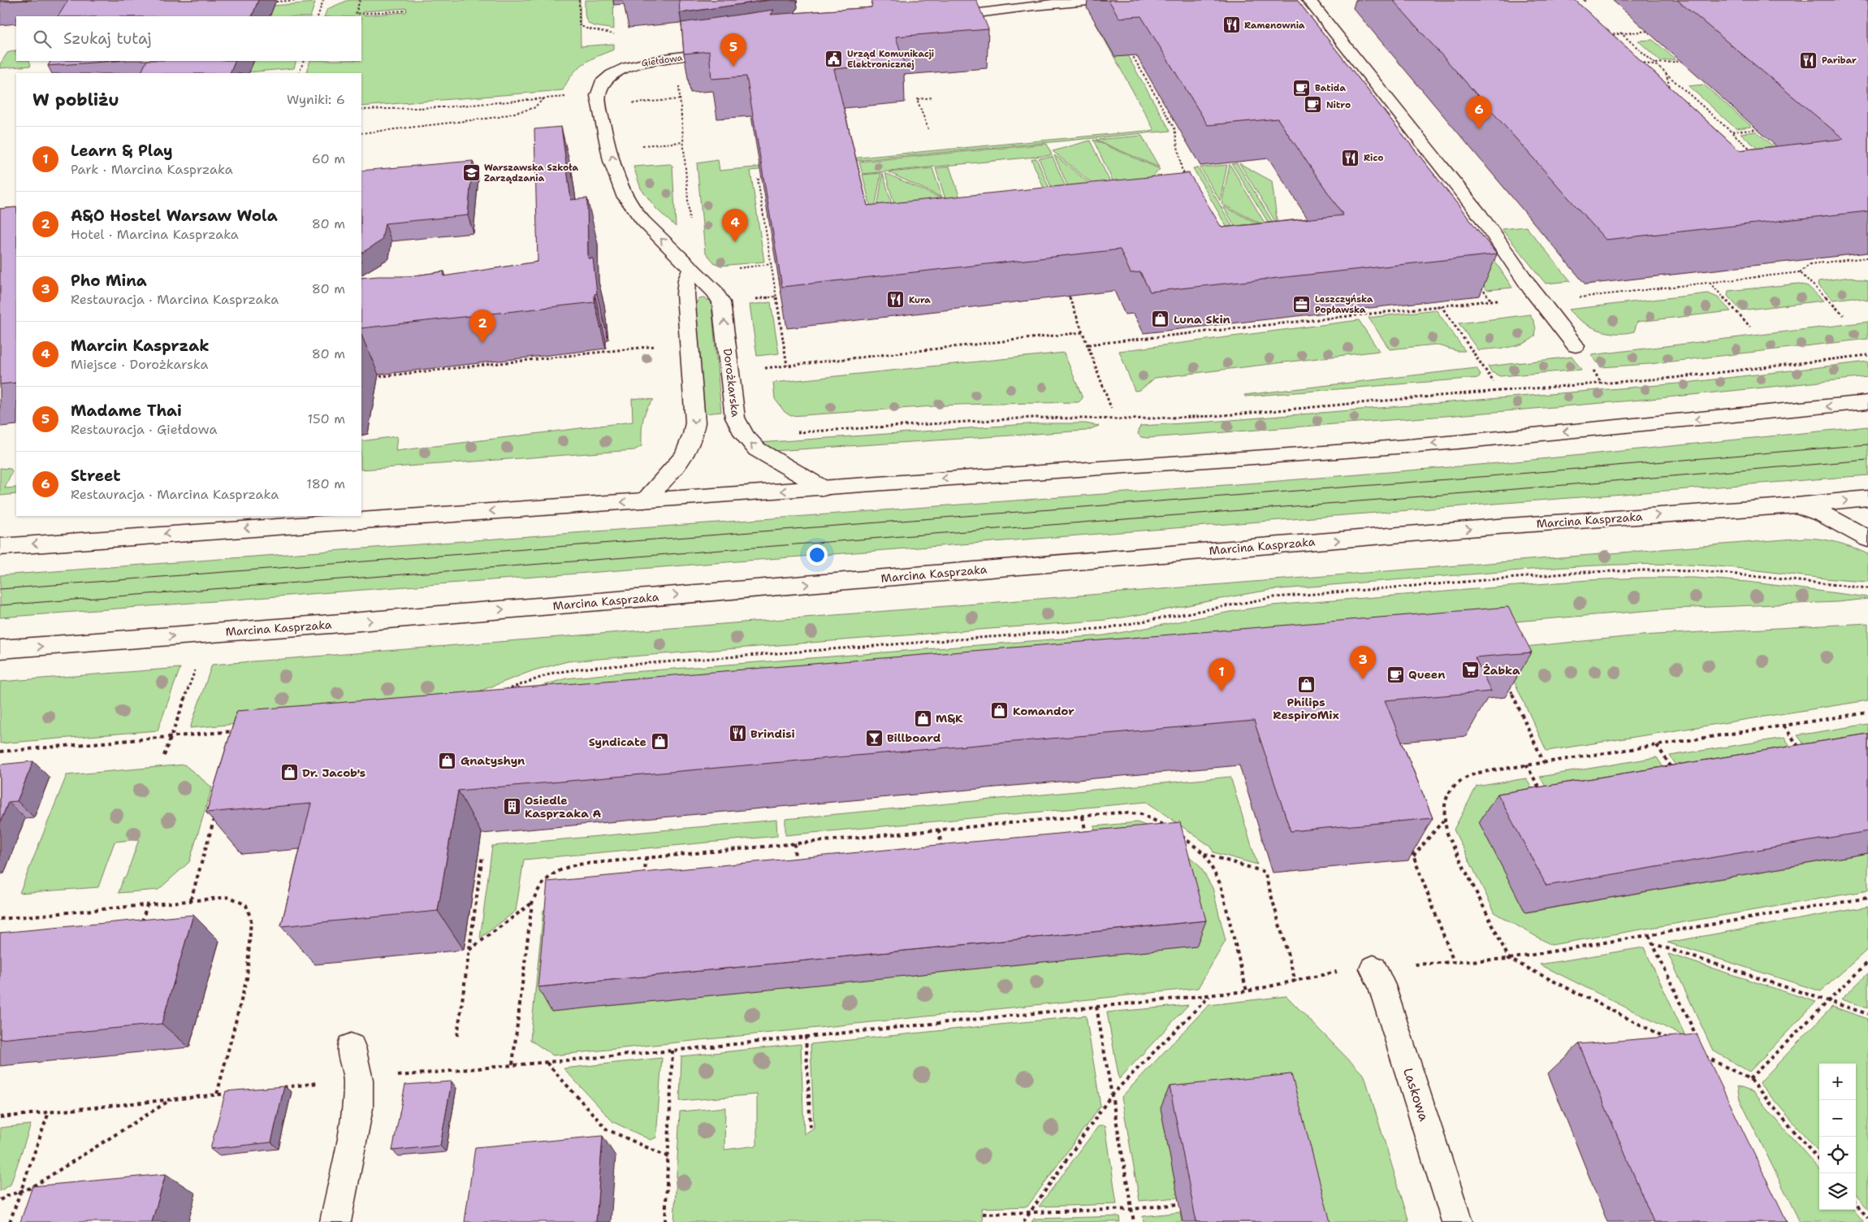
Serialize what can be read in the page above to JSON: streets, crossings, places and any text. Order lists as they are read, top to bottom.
{
  "streets": {
    "main road": [
      "Giełdowa",
      "Dorożkarska",
      "Marcina Kasprzaka",
      "Laskowa"
    ]
  },
  "crossings": [
    ["Giełdowa", "Dorożkarska"]
  ],
  "one_way": ["Dorożkarska"],
  "places": {
    "restaurant": [
      "Ramenownia",
      "Paribar",
      "Rico",
      "Kura",
      "Brindisi"
    ],
    "public building": ["Urząd Komunikacji Elektronicznej"],
    "cafe": ["Batida", "Nitro", "Queen"],
    "school or university": ["Warszawska Szkoła Zarządzania"],
    "office": ["Leszczyńska Popławska"],
    "shop": [
      "Luna Skin",
      "Philips RespiroMix",
      "Komandor",
      "M&K",
      "Syndicate",
      "Gnatyshyn",
      "Dr. Jacob's"
    ],
    "supermarket": ["Żabka"],
    "bar": ["Billboard"],
    "building": ["Osiedle Kasprzaka A"]
  },
  "page": {
    "search": "Szukaj tutaj",
    "pins": [
      "5",
      "6",
      "4",
      "2",
      "3",
      "1"
    ],
    "heading": ["W pobliżu", "Wyniki: 6"],
    "list": [
      {
        "mark": "1",
        "name": "Learn & Play",
        "note": "Park · Marcina Kasprzaka",
        "value": "60 m"
      },
      {
        "mark": "2",
        "name": "A&O Hostel Warsaw Wola",
        "note": "Hotel · Marcina Kasprzaka",
        "value": "80 m"
      },
      {
        "mark": "3",
        "name": "Pho Mina",
        "note": "Restauracja · Marcina Kasprzaka",
        "value": "80 m"
      },
      {
        "mark": "4",
        "name": "Marcin Kasprzak",
        "note": "Miejsce · Dorożkarska",
        "value": "80 m"
      },
      {
        "mark": "5",
        "name": "Madame Thai",
        "note": "Restauracja · Giełdowa",
        "value": "150 m"
      },
      {
        "mark": "6",
        "name": "Street",
        "note": "Restauracja · Marcina Kasprzaka",
        "value": "180 m"
      }
    ],
    "map_buttons": ["+", "−"]
  }
}
